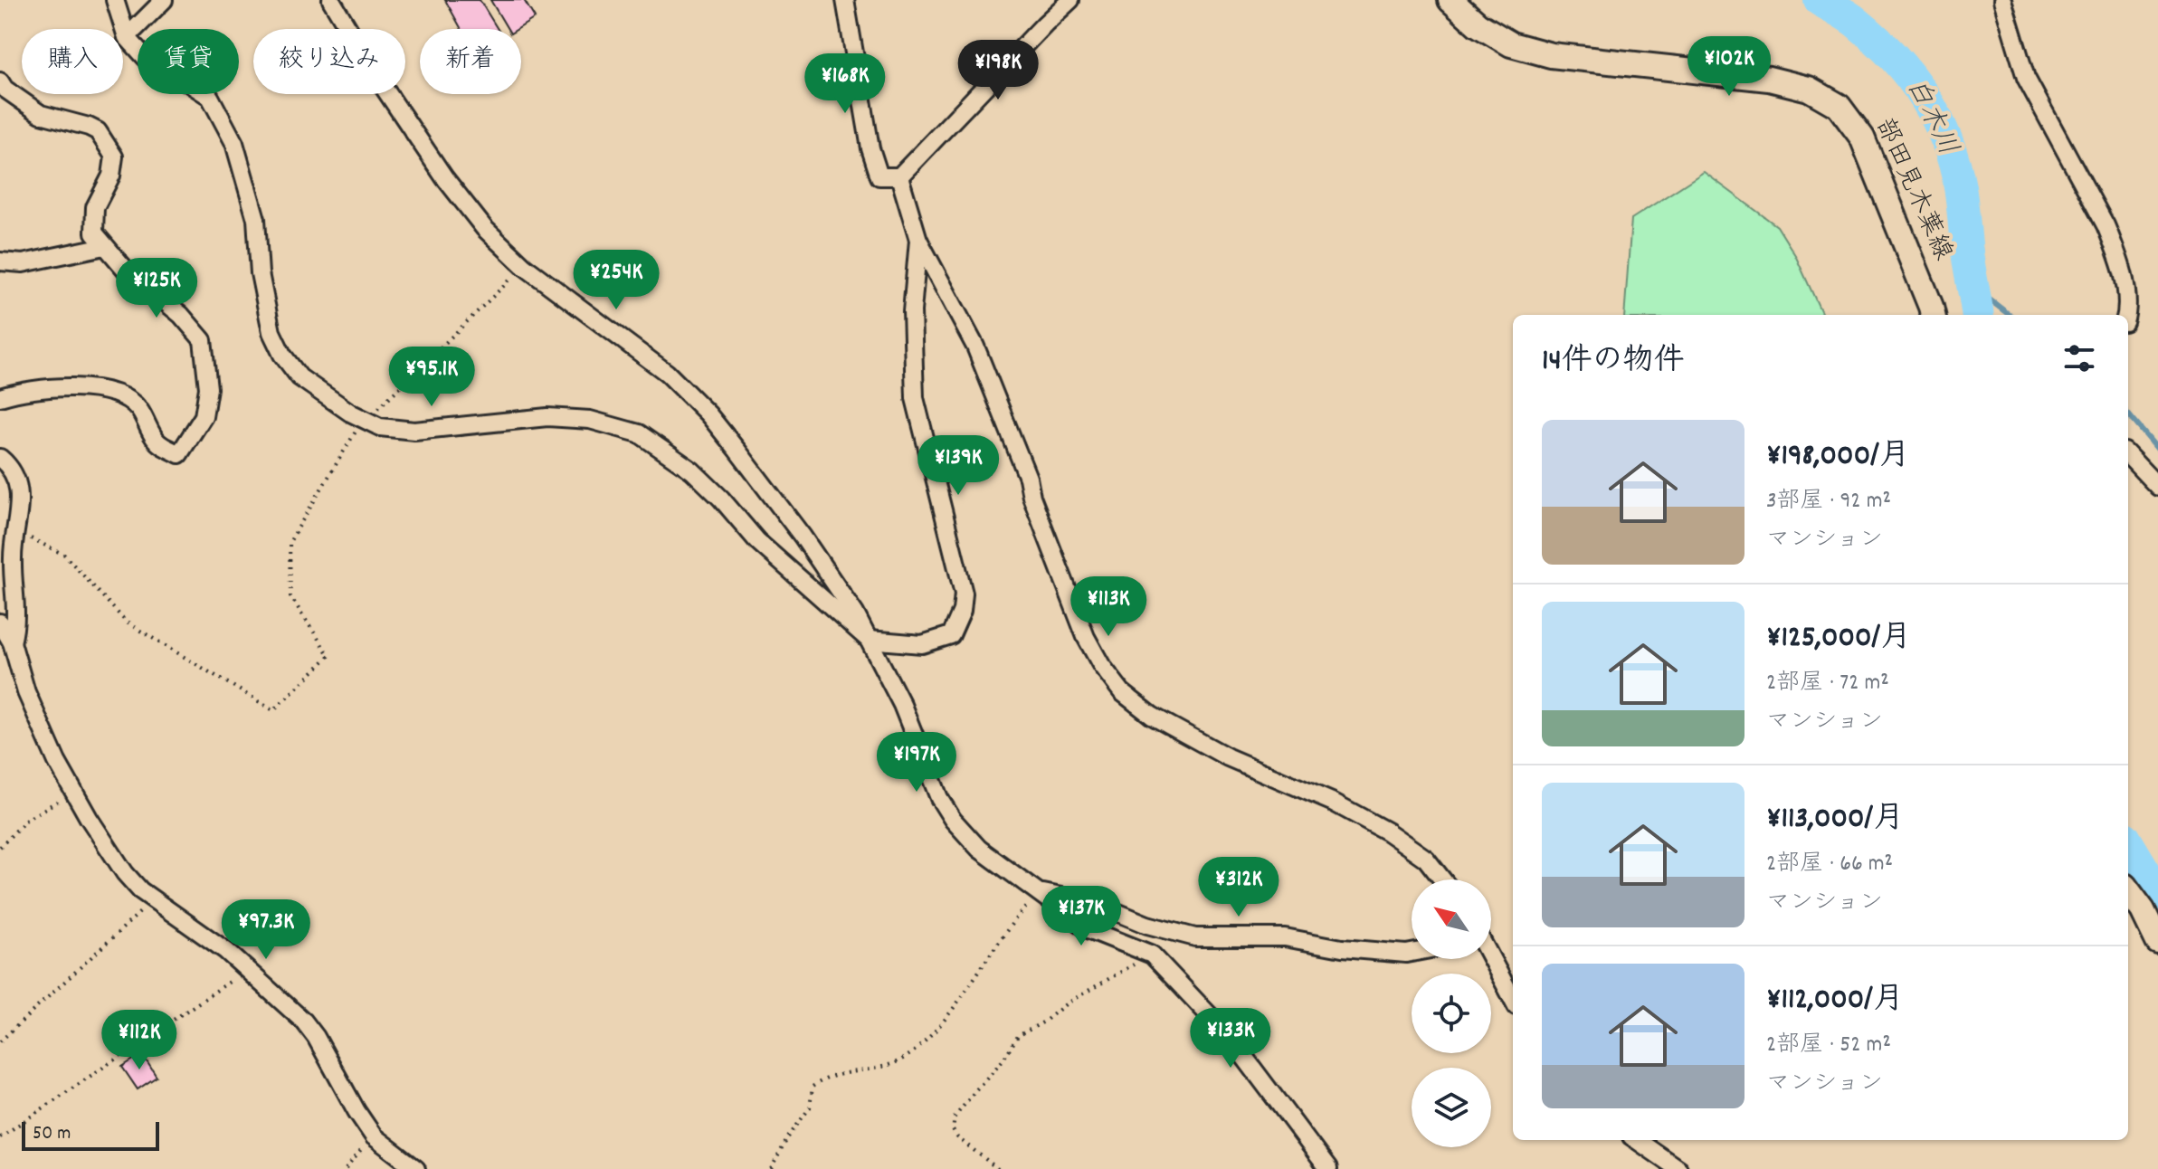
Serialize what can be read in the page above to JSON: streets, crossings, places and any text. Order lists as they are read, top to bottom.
{
  "streets": {
    "main road": ["部田見木葉線"]
  },
  "water": ["白木川"],
  "scale_bar": "50 m",
  "north": "top left",
  "page": {
    "chip": [
      "購入",
      "賃貸",
      "絞り込み",
      "新着"
    ],
    "price": [
      "¥102K",
      "¥198K",
      "¥168K",
      "¥254K",
      "¥125K",
      "¥95.1K",
      "¥139K",
      "¥113K",
      "¥197K",
      "¥312K",
      "¥137K",
      "¥97.3K",
      "¥133K",
      "¥112K"
    ],
    "heading": "14件の物件",
    "list": [
      {
        "name": "¥198,000/月",
        "note": "3部屋 · 92 m² · マンション"
      },
      {
        "name": "¥125,000/月",
        "note": "2部屋 · 72 m² · マンション"
      },
      {
        "name": "¥113,000/月",
        "note": "2部屋 · 66 m² · マンション"
      },
      {
        "name": "¥112,000/月",
        "note": "2部屋 · 52 m² · マンション"
      }
    ],
    "scale": "50 m"
  }
}
